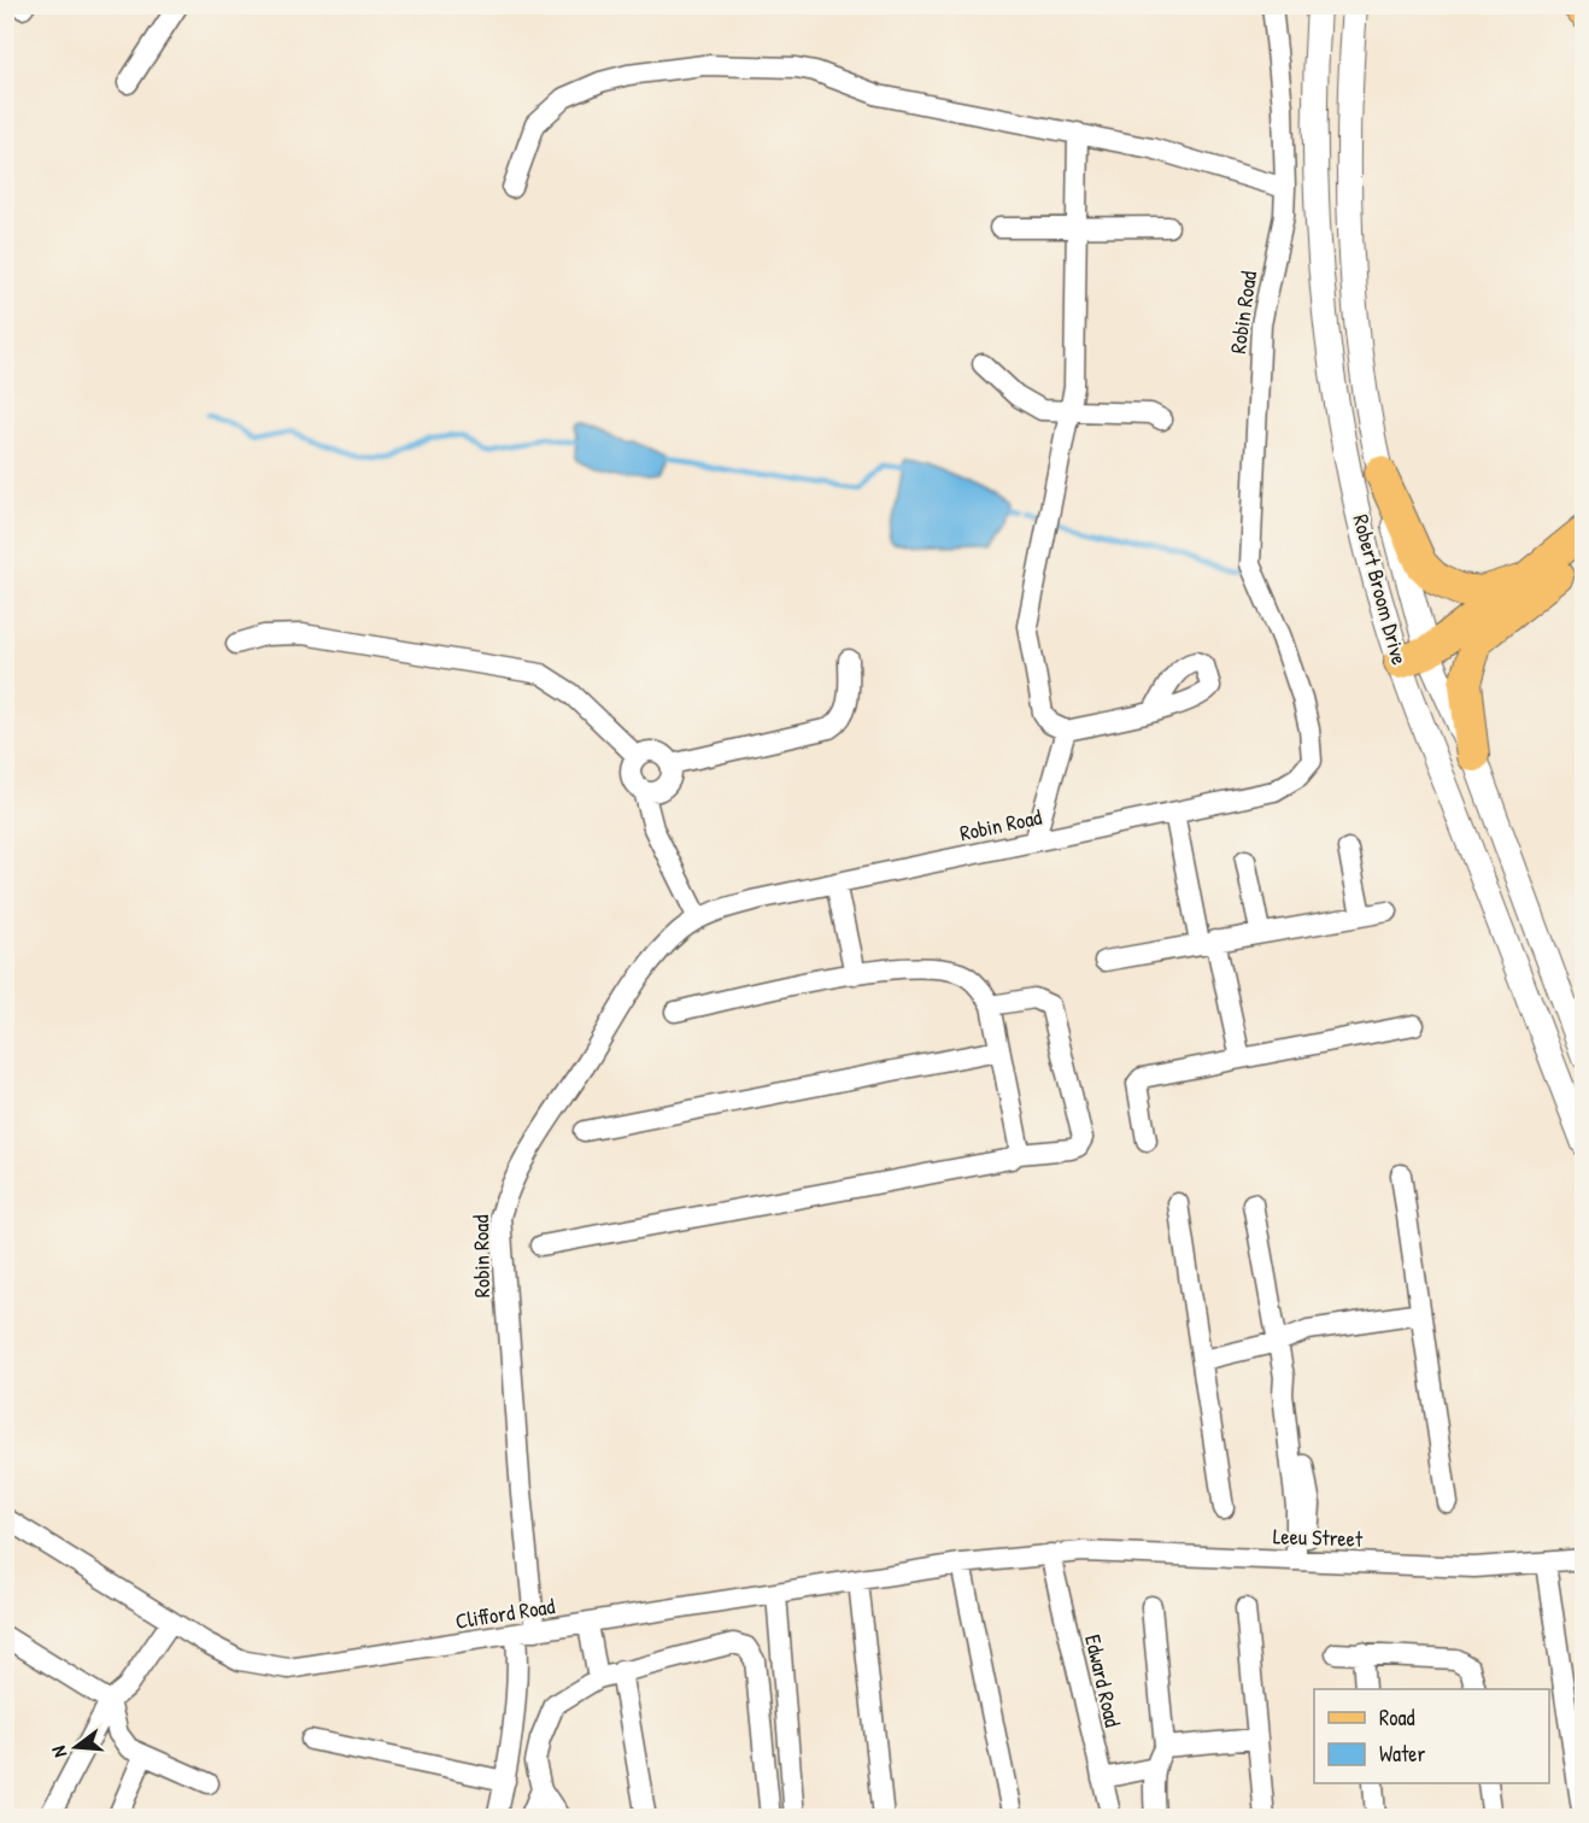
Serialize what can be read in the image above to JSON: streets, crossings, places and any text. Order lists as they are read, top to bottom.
{
  "streets": {
    "street": [
      "Robin Road",
      "Robert Broom Drive",
      "Leeu Street",
      "Clifford Road",
      "Edward Road"
    ]
  },
  "crossings": [
    ["Robin Road", "Clifford Road"],
    ["Leeu Street", "Clifford Road"],
    ["Leeu Street", "Edward Road"],
    ["Clifford Road", "Edward Road"]
  ],
  "legend": ["Road", "Water"],
  "north": "left"
}
